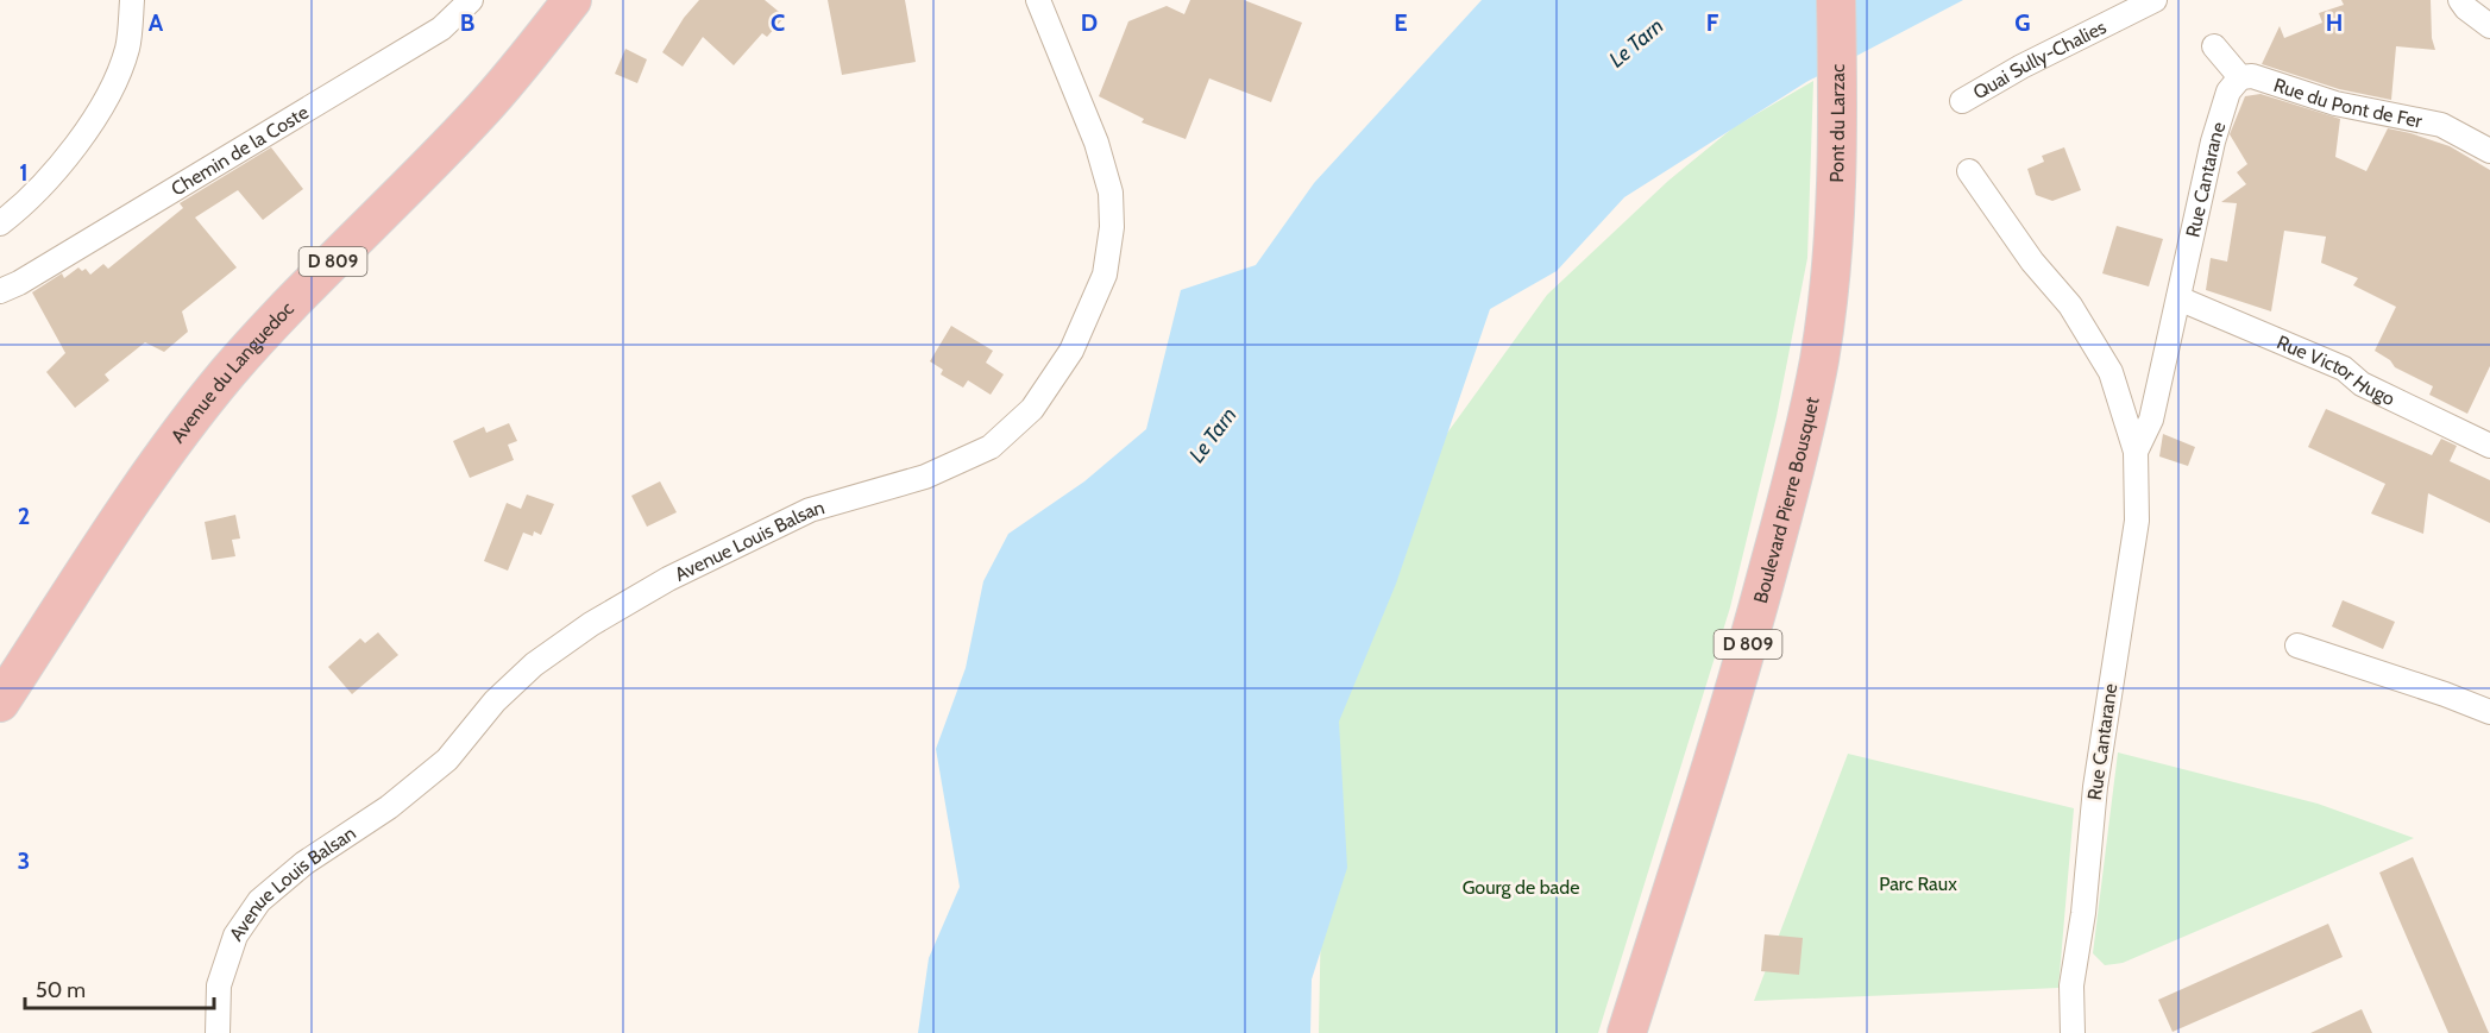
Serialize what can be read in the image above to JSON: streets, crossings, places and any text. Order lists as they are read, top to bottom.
{
  "streets": {
    "main road": [
      "Pont du Larzac",
      "D 809",
      "Avenue du Languedoc",
      "Boulevard Pierre Bousquet"
    ],
    "street": [
      "Quai Sully-Chalies",
      "Rue du Pont de Fer",
      "Chemin de la Coste",
      "Rue Cantarane",
      "Rue Victor Hugo",
      "Avenue Louis Balsan"
    ]
  },
  "crossings": [
    ["Rue du Pont de Fer", "Rue Cantarane"],
    ["Pont du Larzac", "Boulevard Pierre Bousquet"],
    ["Rue Cantarane", "Rue Victor Hugo"]
  ],
  "water": ["Le Tarn"],
  "parks": ["Parc Raux", "Gourg de bade"],
  "scale_bar": "50 m",
  "grid": {
    "columns": [
      "A",
      "B",
      "C",
      "D",
      "E",
      "F",
      "G",
      "H"
    ],
    "rows": ["1", "2", "3"]
  }
}
